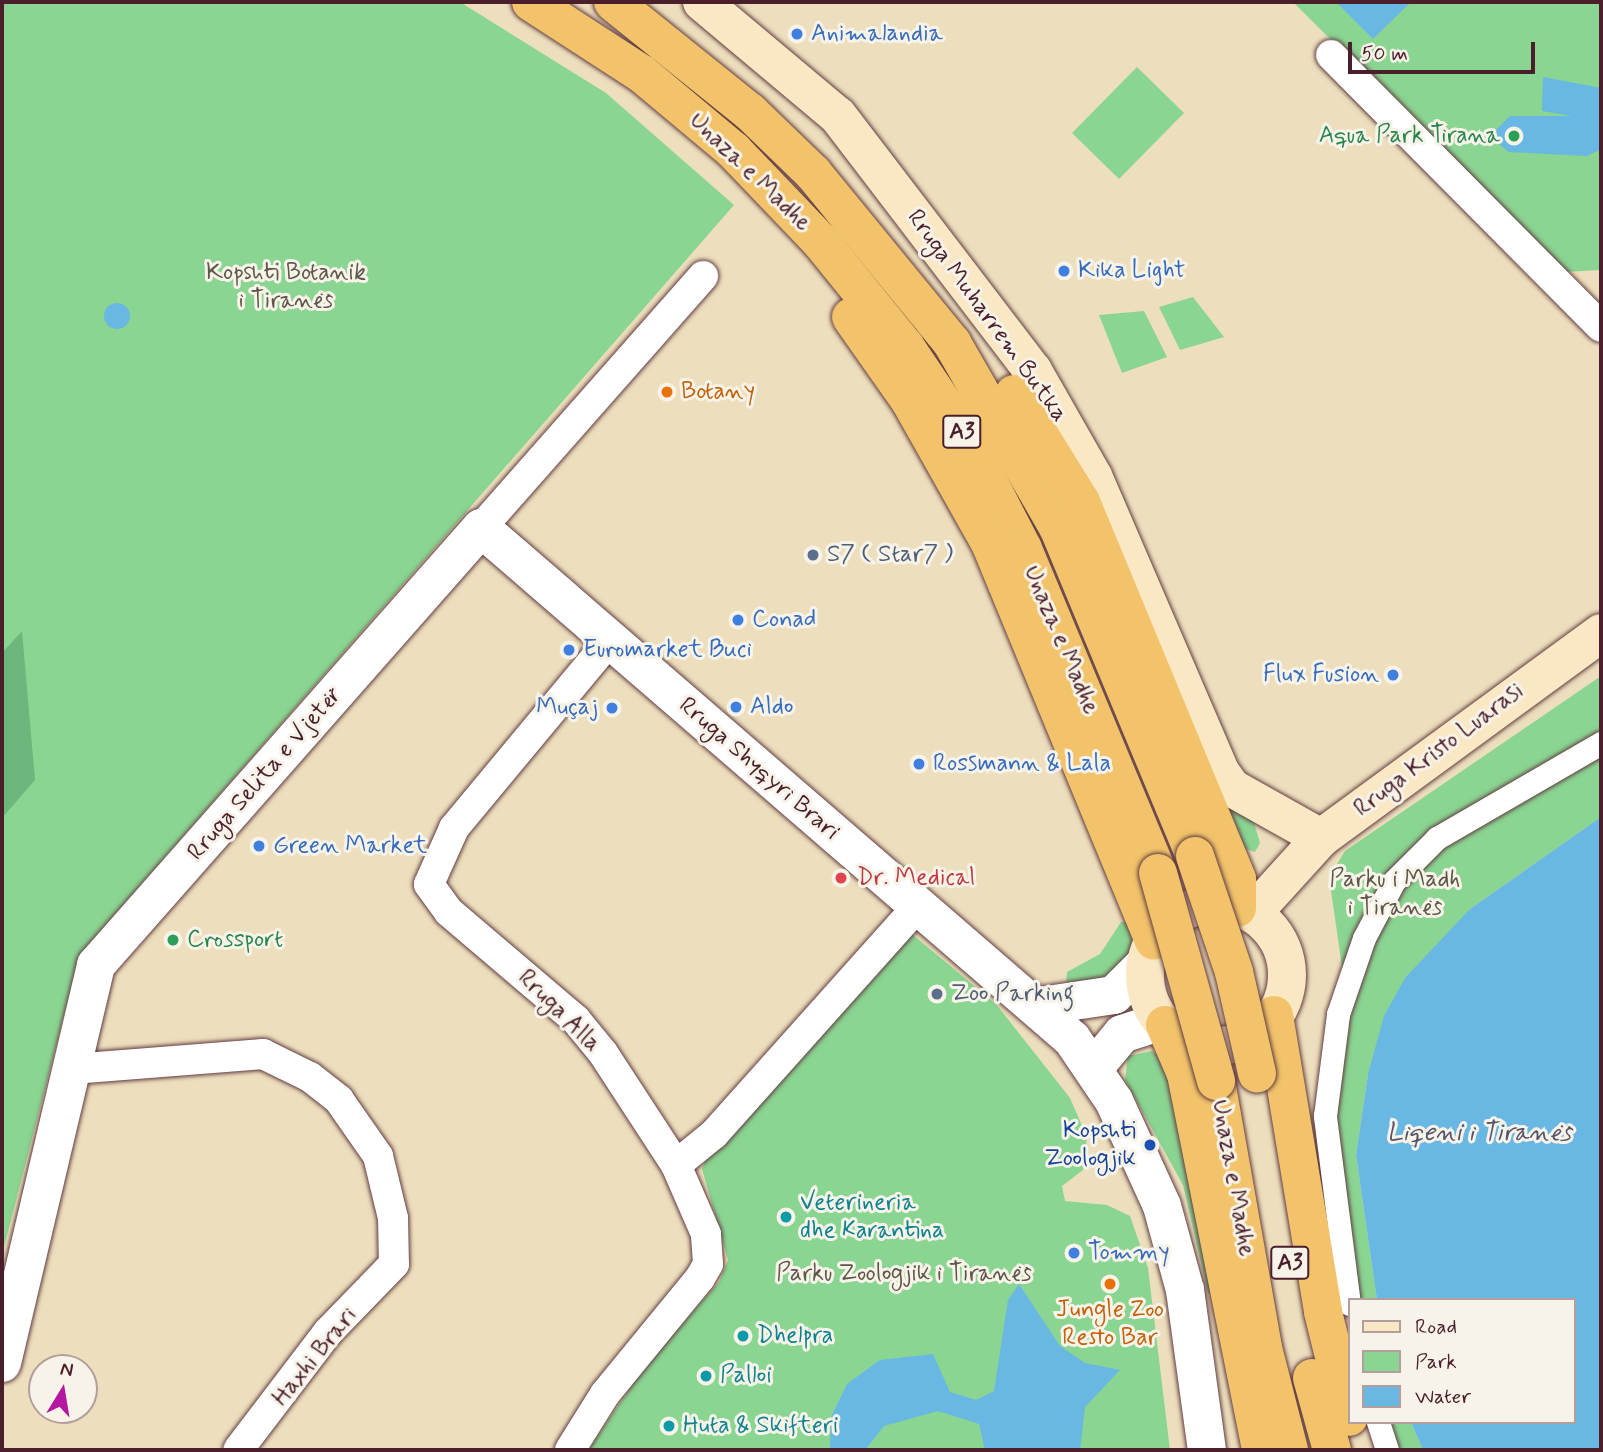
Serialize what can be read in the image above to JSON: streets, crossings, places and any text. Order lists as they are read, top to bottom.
{
  "streets": {
    "highway": ["Unaza e Madhe", "A3"],
    "main road": ["Rruga Muharrem Butka", "Rruga Kristo Luarasi"],
    "street": [
      "Rruga Shyqyri Brari",
      "Rruga Selita e Vjetër",
      "Rruga Alla",
      "Haxhi Brari"
    ]
  },
  "crossings": [
    ["Rruga Muharrem Butka", "Rruga Kristo Luarasi"],
    ["Rruga Shyqyri Brari", "Rruga Selita e Vjetër"],
    ["Rruga Shyqyri Brari", "Rruga Alla"],
    ["Rruga Selita e Vjetër", "Haxhi Brari"]
  ],
  "water": ["Liqeni i Tiranës"],
  "parks": ["Kopshti Botanik i Tiranës", "Parku i Madh i Tiranës", "Parku Zoologjik i Tiranës"],
  "places": [
    "Animalandia",
    "Aqua Park Tirana",
    "Kika Light",
    "Botany",
    "S7 ( Star7 )",
    "Conad",
    "Euromarket Buci",
    "Flux Fusion",
    "Aldo",
    "Muçaj",
    "Rossmann & Lala",
    "Green Market",
    "Dr. Medical",
    "Crossport",
    "Zoo Parking",
    "Kopshti Zoologjik",
    "Veterineria dhe Karantina",
    "Tommy",
    "Jungle Zoo Resto Bar",
    "Dhelpra",
    "Palloi",
    "Huta & Skifteri"
  ],
  "legend": ["Road", "Park", "Water"],
  "scale_bar": "50 m",
  "north": "top"
}
